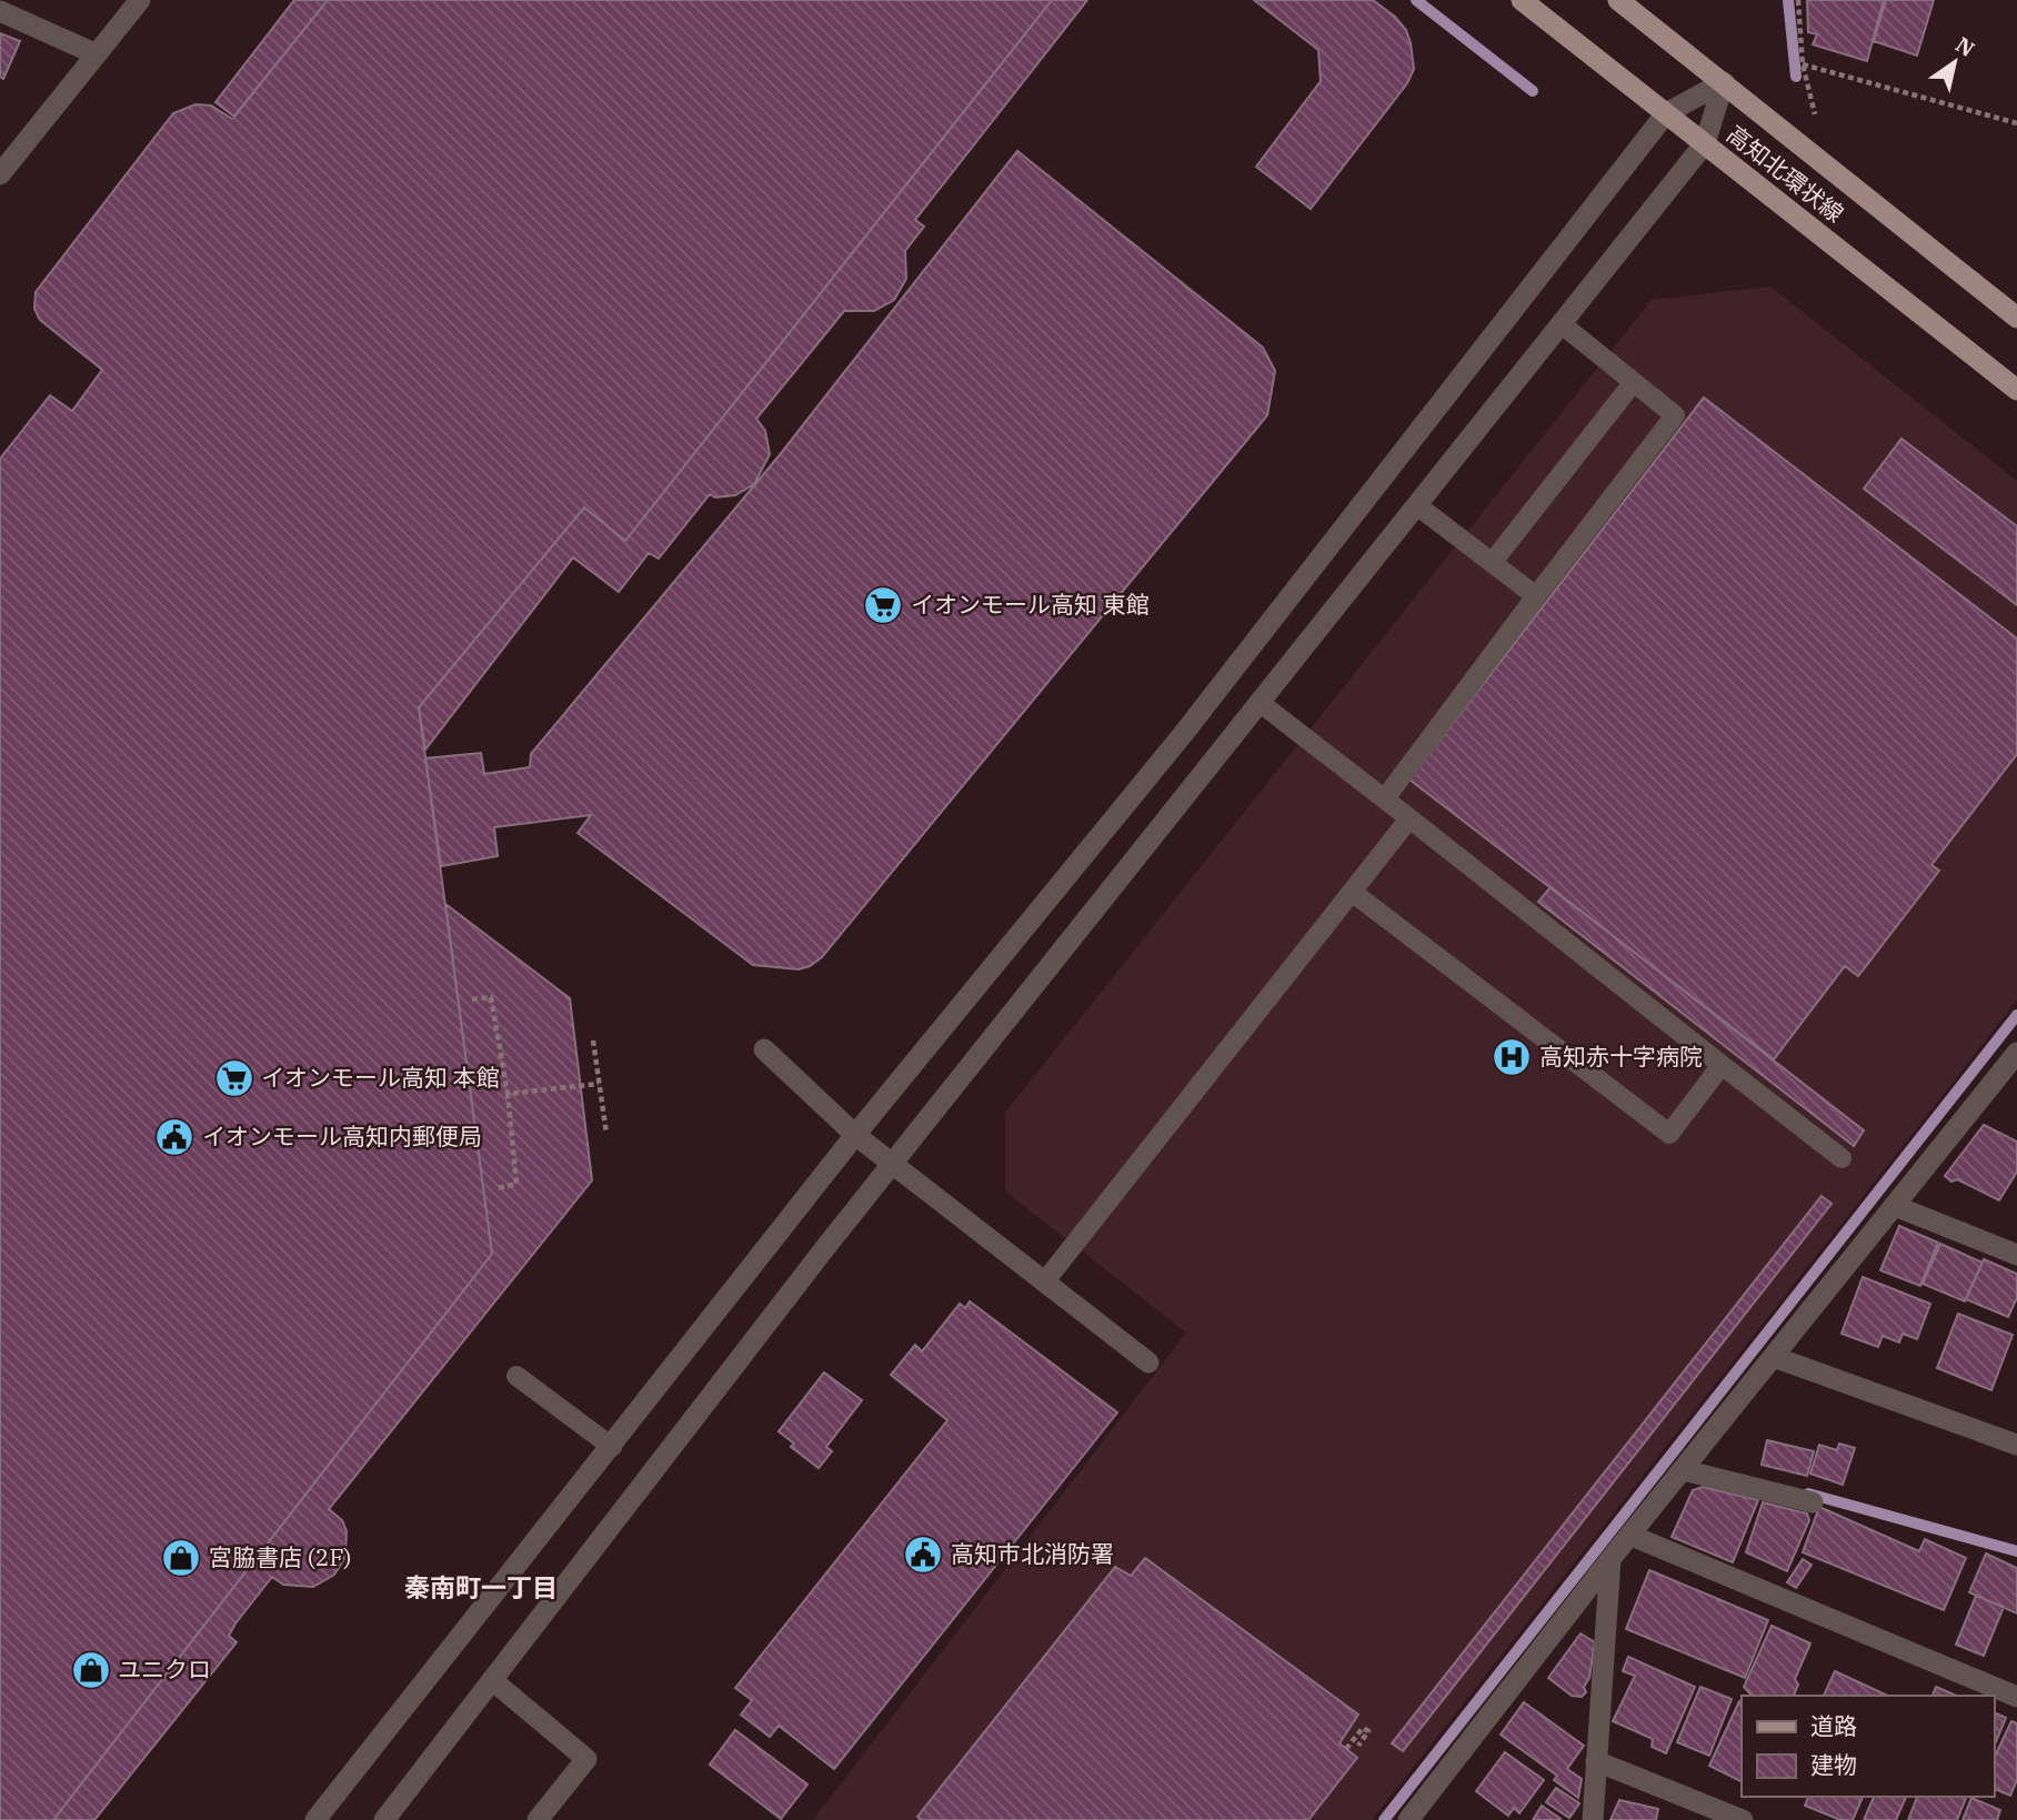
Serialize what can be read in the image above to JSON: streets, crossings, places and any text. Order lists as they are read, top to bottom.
{
  "streets": {
    "main road": ["高知北環状線"]
  },
  "districts": ["秦南町一丁目"],
  "places": {
    "supermarket": ["イオンモール高知 東館", "イオンモール高知 本館"],
    "hospital": ["高知赤十字病院"],
    "public building": ["イオンモール高知内郵便局", "高知市北消防署"],
    "shop": ["宮脇書店 (2F)", "ユニクロ"]
  },
  "legend": ["道路", "建物"],
  "north": "top right"
}
